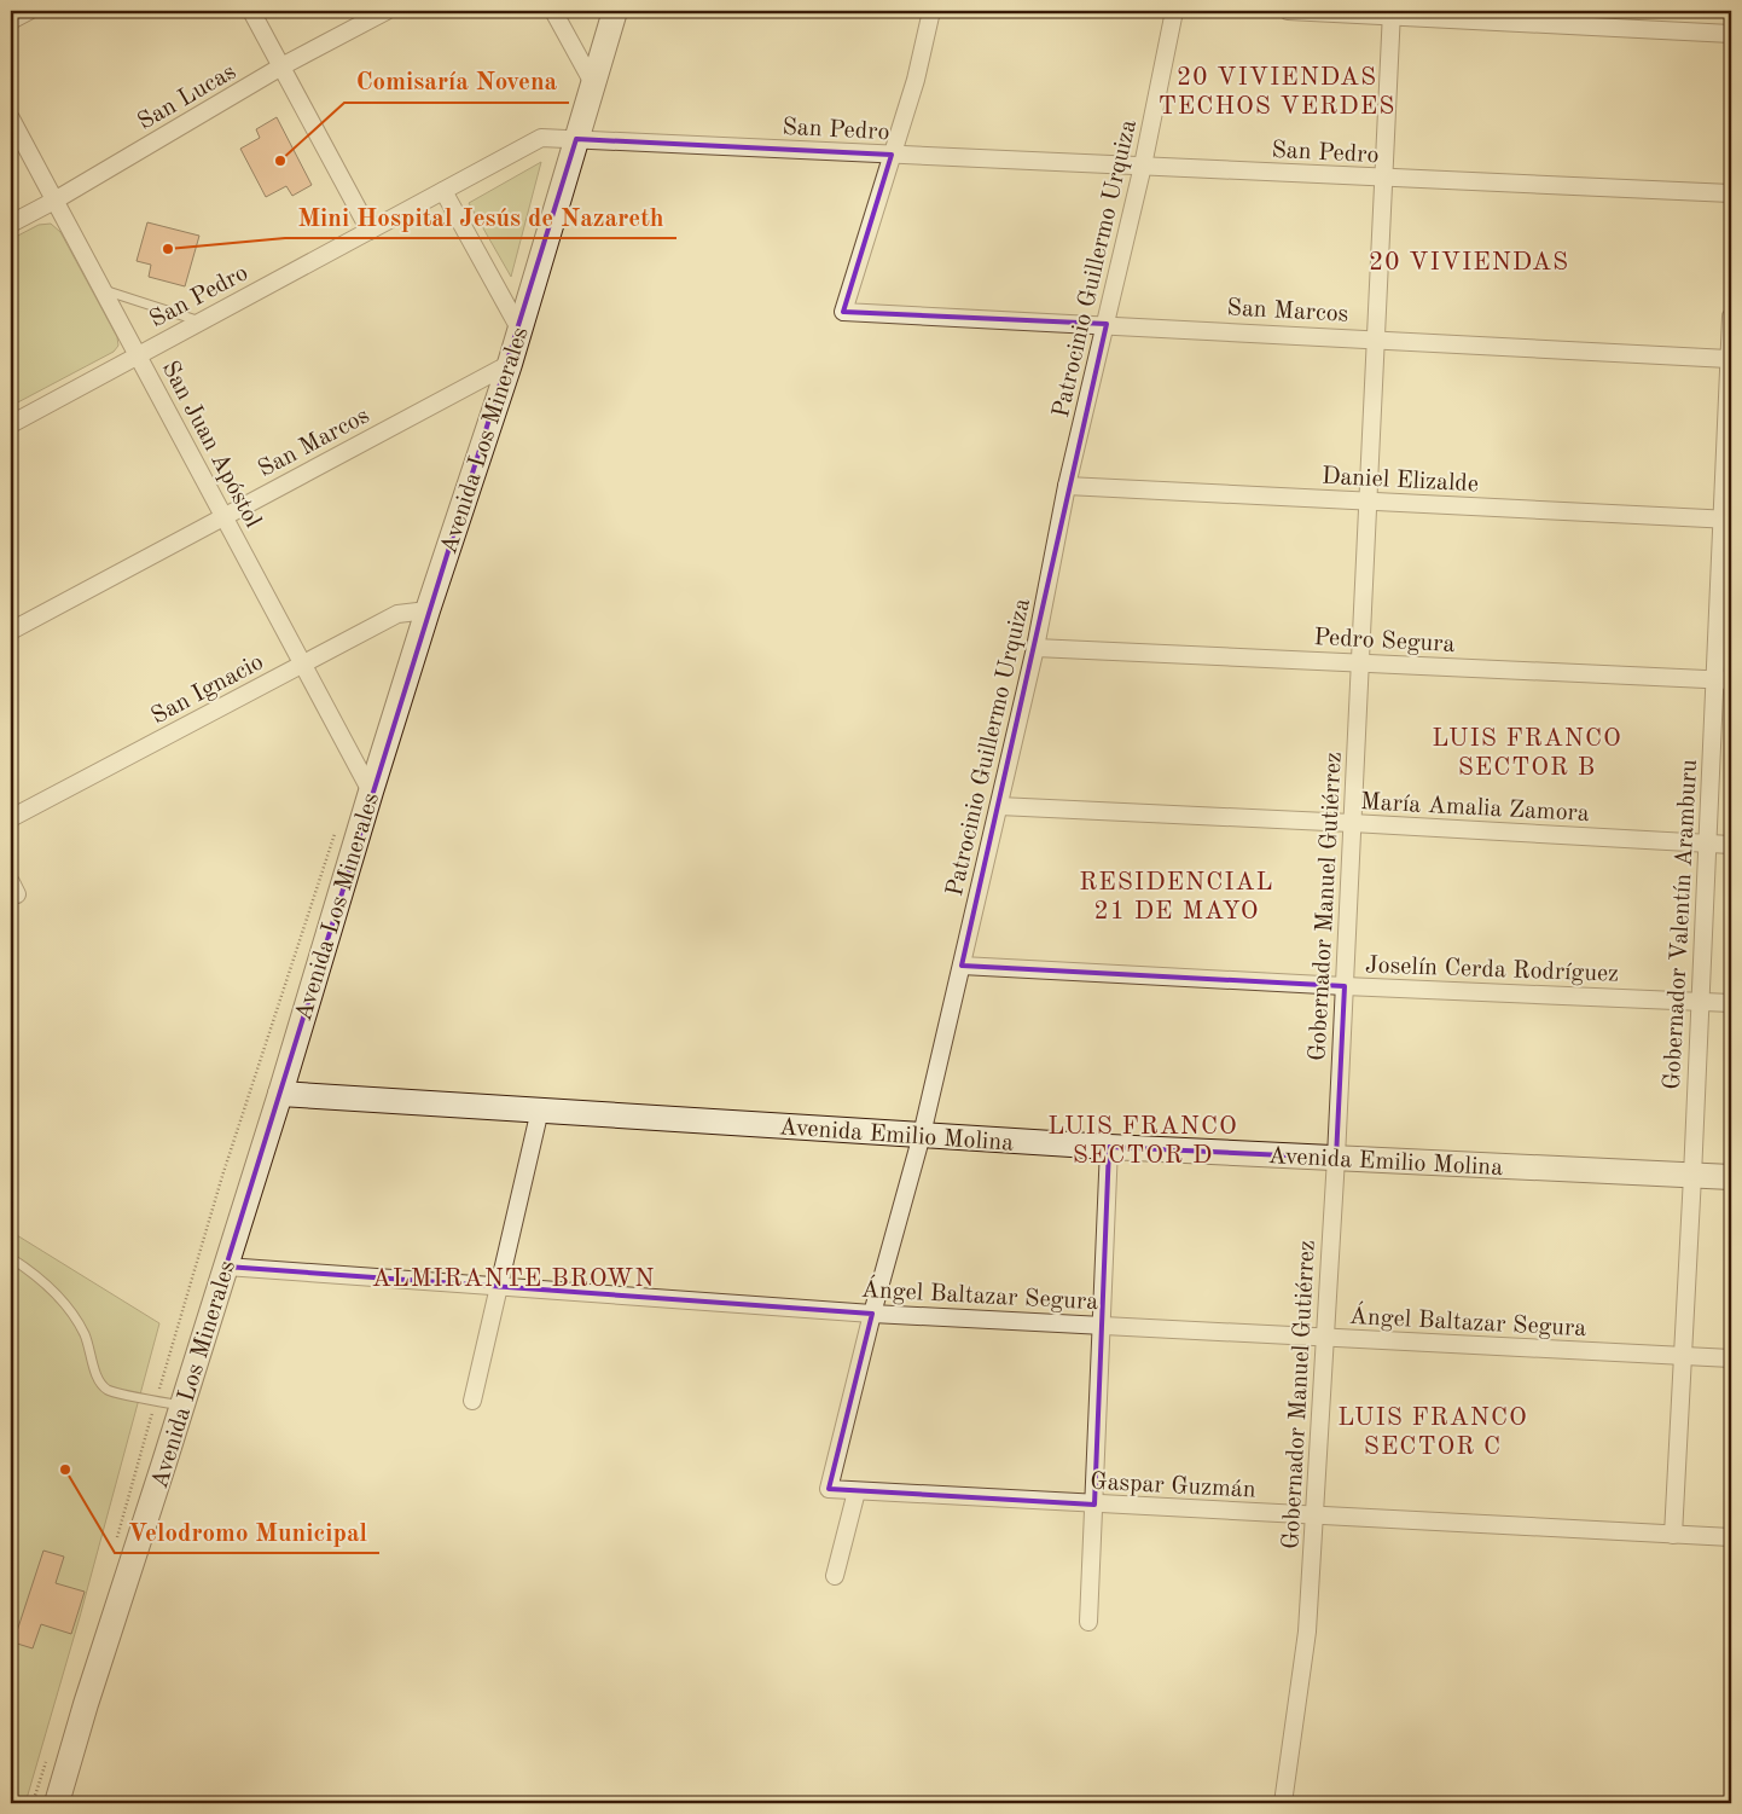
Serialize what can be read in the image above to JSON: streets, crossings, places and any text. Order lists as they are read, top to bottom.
{
  "streets": {
    "main road": ["Avenida Los Minerales", "Avenida Emilio Molina"],
    "street": [
      "San Lucas",
      "San Pedro",
      "Patrocinio Guillermo Urquiza",
      "San Marcos",
      "San Juan Apóstol",
      "Daniel Elizalde",
      "Pedro Segura",
      "San Ignacio",
      "María Amalia Zamora",
      "Gobernador Manuel Gutiérrez",
      "Gobernador Valentín Aramburu",
      "Joselín Cerda Rodríguez",
      "Ángel Baltazar Segura",
      "Gaspar Guzmán"
    ]
  },
  "crossings": [
    ["San Lucas", "San Juan Apóstol"],
    ["San Pedro", "Patrocinio Guillermo Urquiza"],
    ["San Pedro", "San Marcos"],
    ["San Pedro", "Avenida Los Minerales"],
    ["San Pedro", "San Juan Apóstol"],
    ["San Pedro", "Gobernador Manuel Gutiérrez"],
    ["Patrocinio Guillermo Urquiza", "San Marcos"],
    ["Patrocinio Guillermo Urquiza", "Daniel Elizalde"],
    ["Patrocinio Guillermo Urquiza", "Pedro Segura"],
    ["Patrocinio Guillermo Urquiza", "María Amalia Zamora"],
    ["Patrocinio Guillermo Urquiza", "Joselín Cerda Rodríguez"],
    ["Patrocinio Guillermo Urquiza", "Avenida Emilio Molina"],
    ["Patrocinio Guillermo Urquiza", "Ángel Baltazar Segura"],
    ["Patrocinio Guillermo Urquiza", "Gaspar Guzmán"],
    ["San Marcos", "Avenida Los Minerales"],
    ["San Marcos", "San Juan Apóstol"],
    ["San Marcos", "Gobernador Manuel Gutiérrez"],
    ["San Marcos", "Gobernador Valentín Aramburu"],
    ["Avenida Los Minerales", "San Juan Apóstol"],
    ["Avenida Los Minerales", "San Ignacio"],
    ["Avenida Los Minerales", "Avenida Emilio Molina"],
    ["Avenida Los Minerales", "Ángel Baltazar Segura"],
    ["San Juan Apóstol", "San Ignacio"],
    ["Daniel Elizalde", "Gobernador Manuel Gutiérrez"],
    ["Daniel Elizalde", "Gobernador Valentín Aramburu"],
    ["Pedro Segura", "Gobernador Manuel Gutiérrez"],
    ["Pedro Segura", "Gobernador Valentín Aramburu"],
    ["María Amalia Zamora", "Gobernador Manuel Gutiérrez"],
    ["María Amalia Zamora", "Gobernador Valentín Aramburu"],
    ["Gobernador Manuel Gutiérrez", "Joselín Cerda Rodríguez"],
    ["Gobernador Manuel Gutiérrez", "Avenida Emilio Molina"],
    ["Gobernador Manuel Gutiérrez", "Ángel Baltazar Segura"],
    ["Gobernador Manuel Gutiérrez", "Gaspar Guzmán"],
    ["Gobernador Valentín Aramburu", "Joselín Cerda Rodríguez"],
    ["Gobernador Valentín Aramburu", "Avenida Emilio Molina"],
    ["Gobernador Valentín Aramburu", "Ángel Baltazar Segura"],
    ["Gobernador Valentín Aramburu", "Gaspar Guzmán"]
  ],
  "districts": [
    "20 VIVIENDAS TECHOS VERDES",
    "20 VIVIENDAS",
    "LUIS FRANCO SECTOR B",
    "RESIDENCIAL 21 DE MAYO",
    "LUIS FRANCO SECTOR D",
    "ALMIRANTE BROWN",
    "LUIS FRANCO SECTOR C"
  ],
  "places": ["Comisaría Novena", "Mini Hospital Jesús de Nazareth", "Velodromo Municipal"]
}
